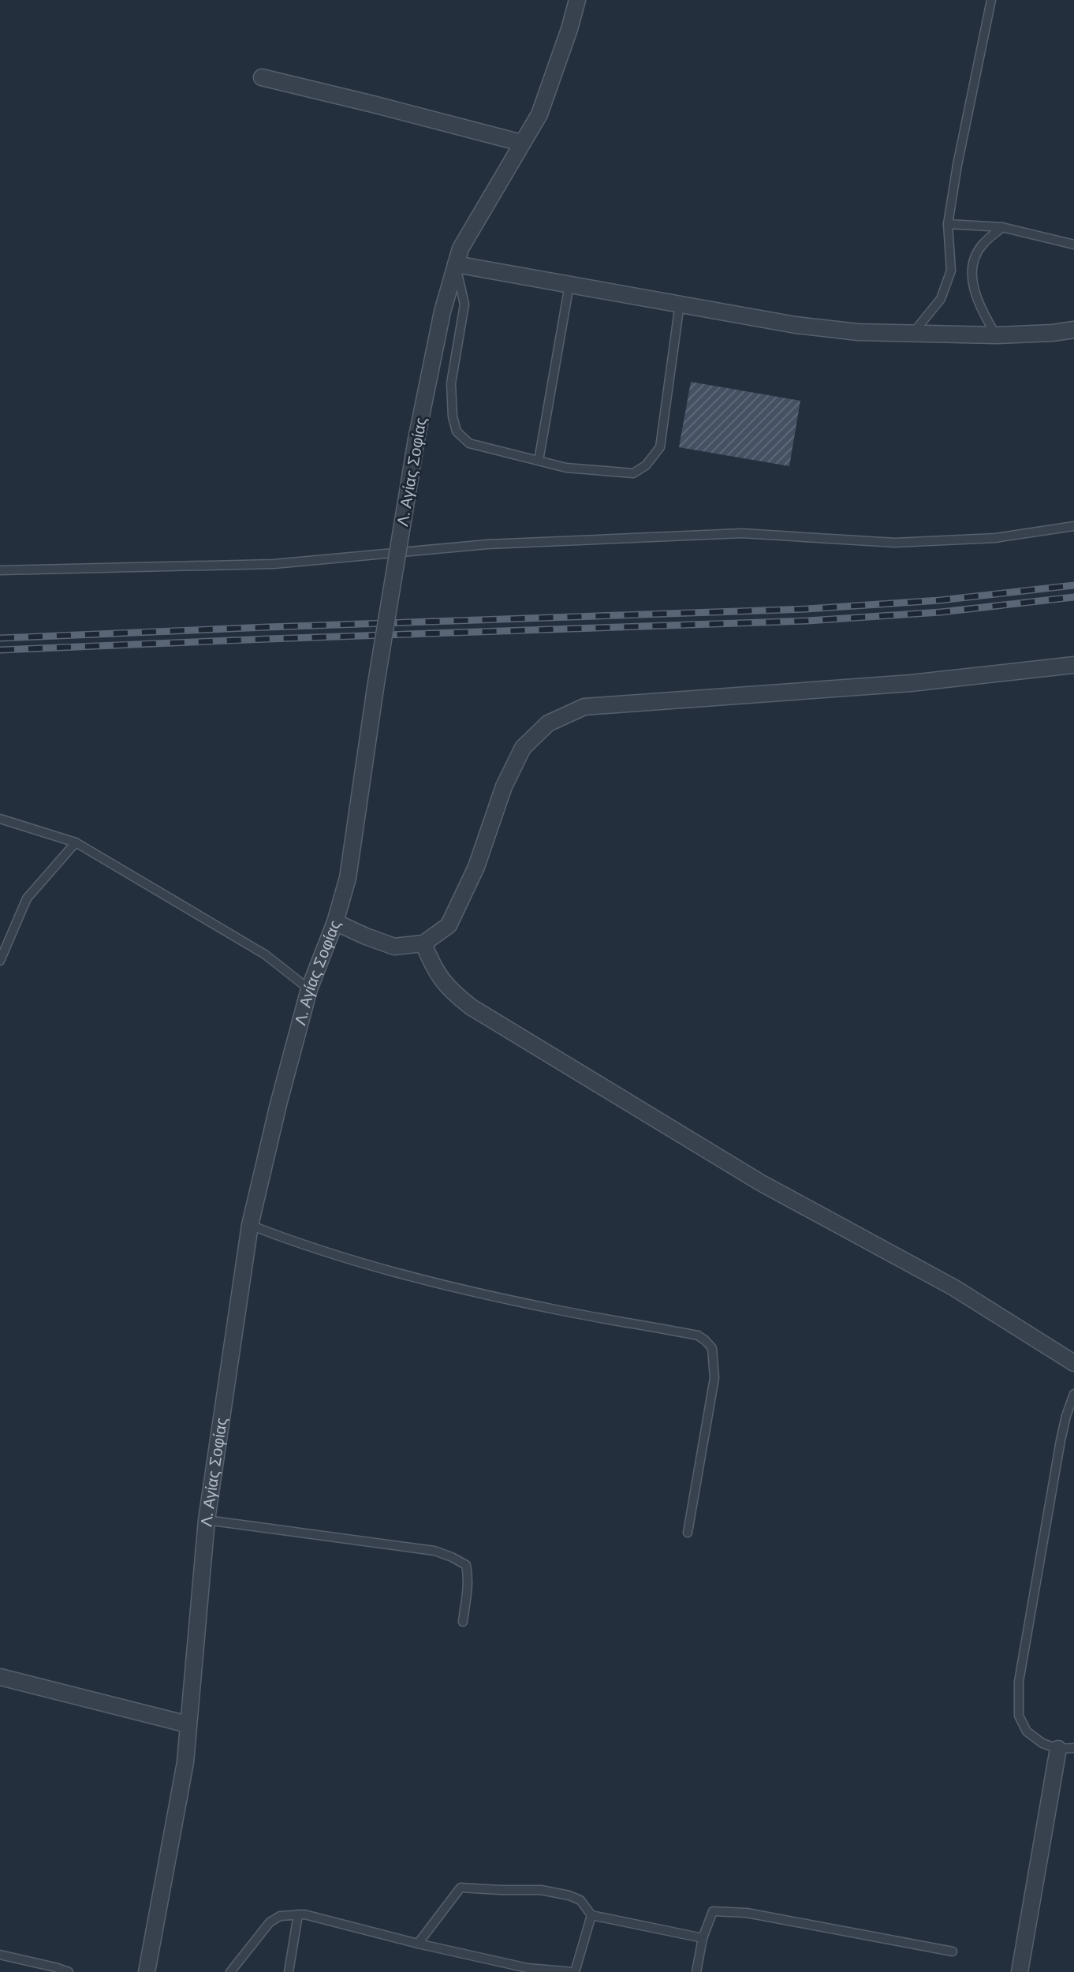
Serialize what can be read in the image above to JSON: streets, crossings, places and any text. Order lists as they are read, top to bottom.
{
  "streets": {
    "street": ["Λ. Αγίας Σοφίας"]
  }
}
